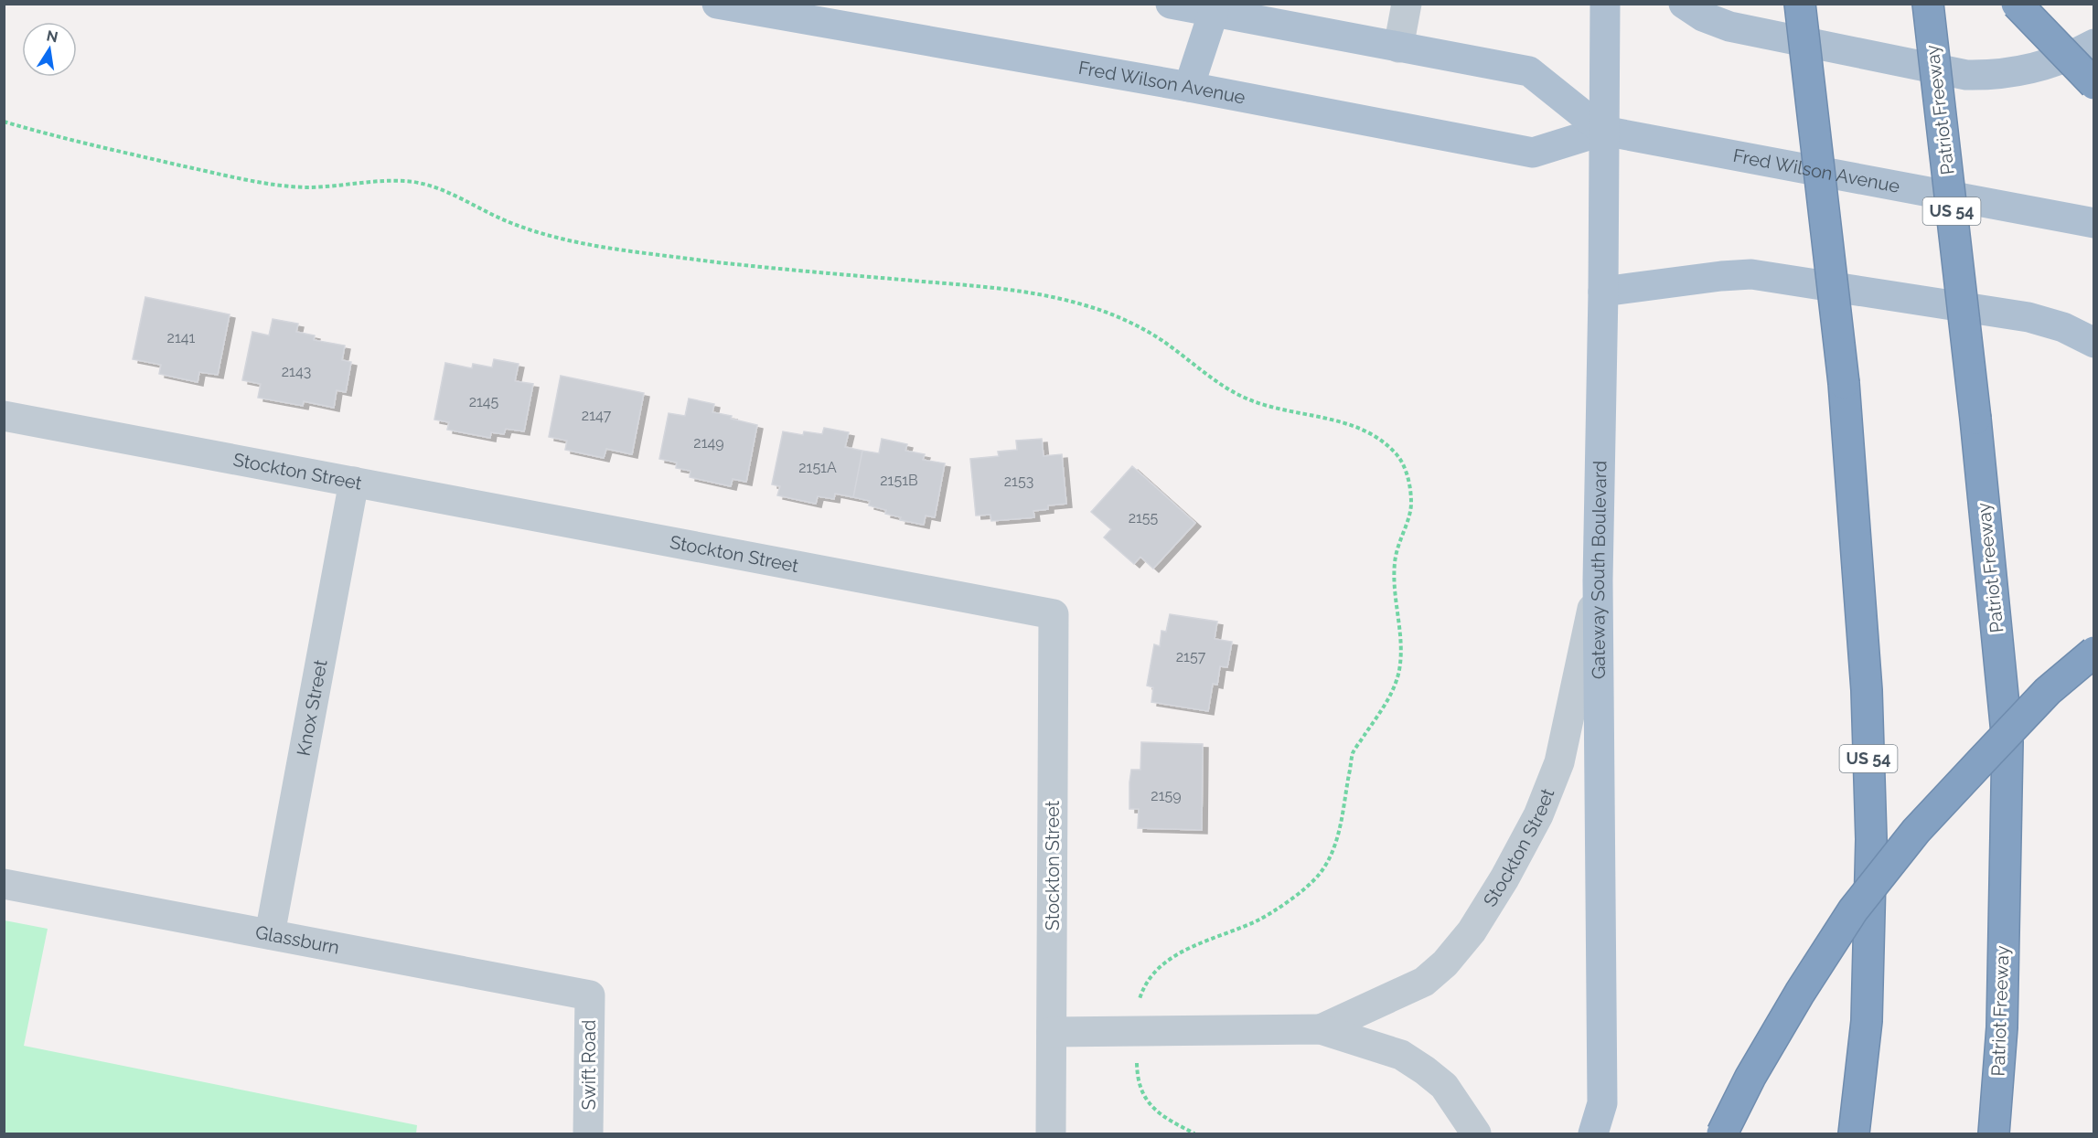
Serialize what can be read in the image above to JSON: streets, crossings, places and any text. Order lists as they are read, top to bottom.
{
  "streets": {
    "highway": ["Patriot Freeway", "US 54"],
    "main road": ["Fred Wilson Avenue", "Gateway South Boulevard"],
    "street": [
      "Stockton Street",
      "Knox Street",
      "Glassburn",
      "Swift Road"
    ]
  },
  "crossings": [
    ["Fred Wilson Avenue", "Gateway South Boulevard"],
    ["Stockton Street", "Gateway South Boulevard"],
    ["Stockton Street", "Knox Street"],
    ["Knox Street", "Glassburn"],
    ["Glassburn", "Swift Road"]
  ],
  "house_numbers": [
    "2141",
    "2143",
    "2145",
    "2147",
    "2149",
    "2151A",
    "2151B",
    "2153",
    "2155",
    "2157",
    "2159"
  ],
  "north": "top"
}
